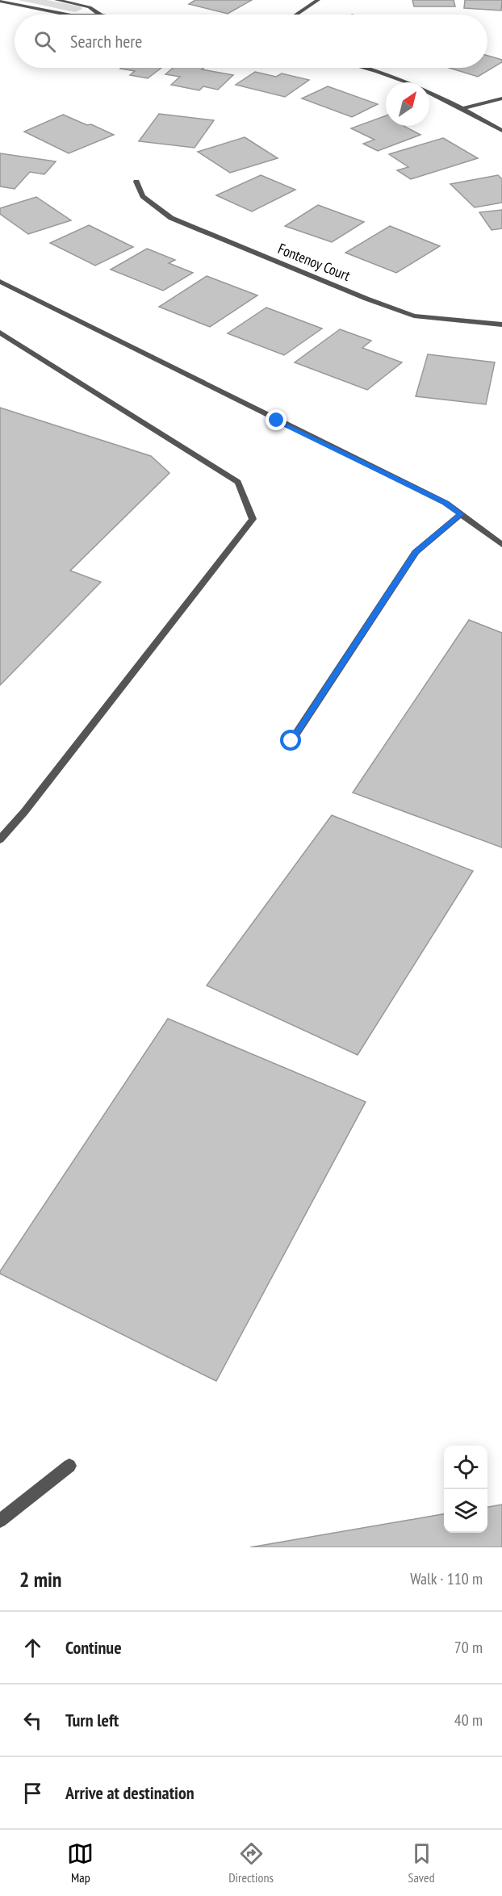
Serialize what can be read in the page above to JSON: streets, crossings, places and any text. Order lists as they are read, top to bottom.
{
  "streets": {
    "street": ["Fontenoy Court"]
  },
  "north": "top right",
  "page": {
    "search": "Search here",
    "heading": ["2 min", "Walk · 110 m"],
    "list": [
      ["Continue", "70 m"],
      ["Turn left", "40 m"],
      "Arrive at destination"
    ],
    "nav": ["Map", "Directions", "Saved"]
  }
}
